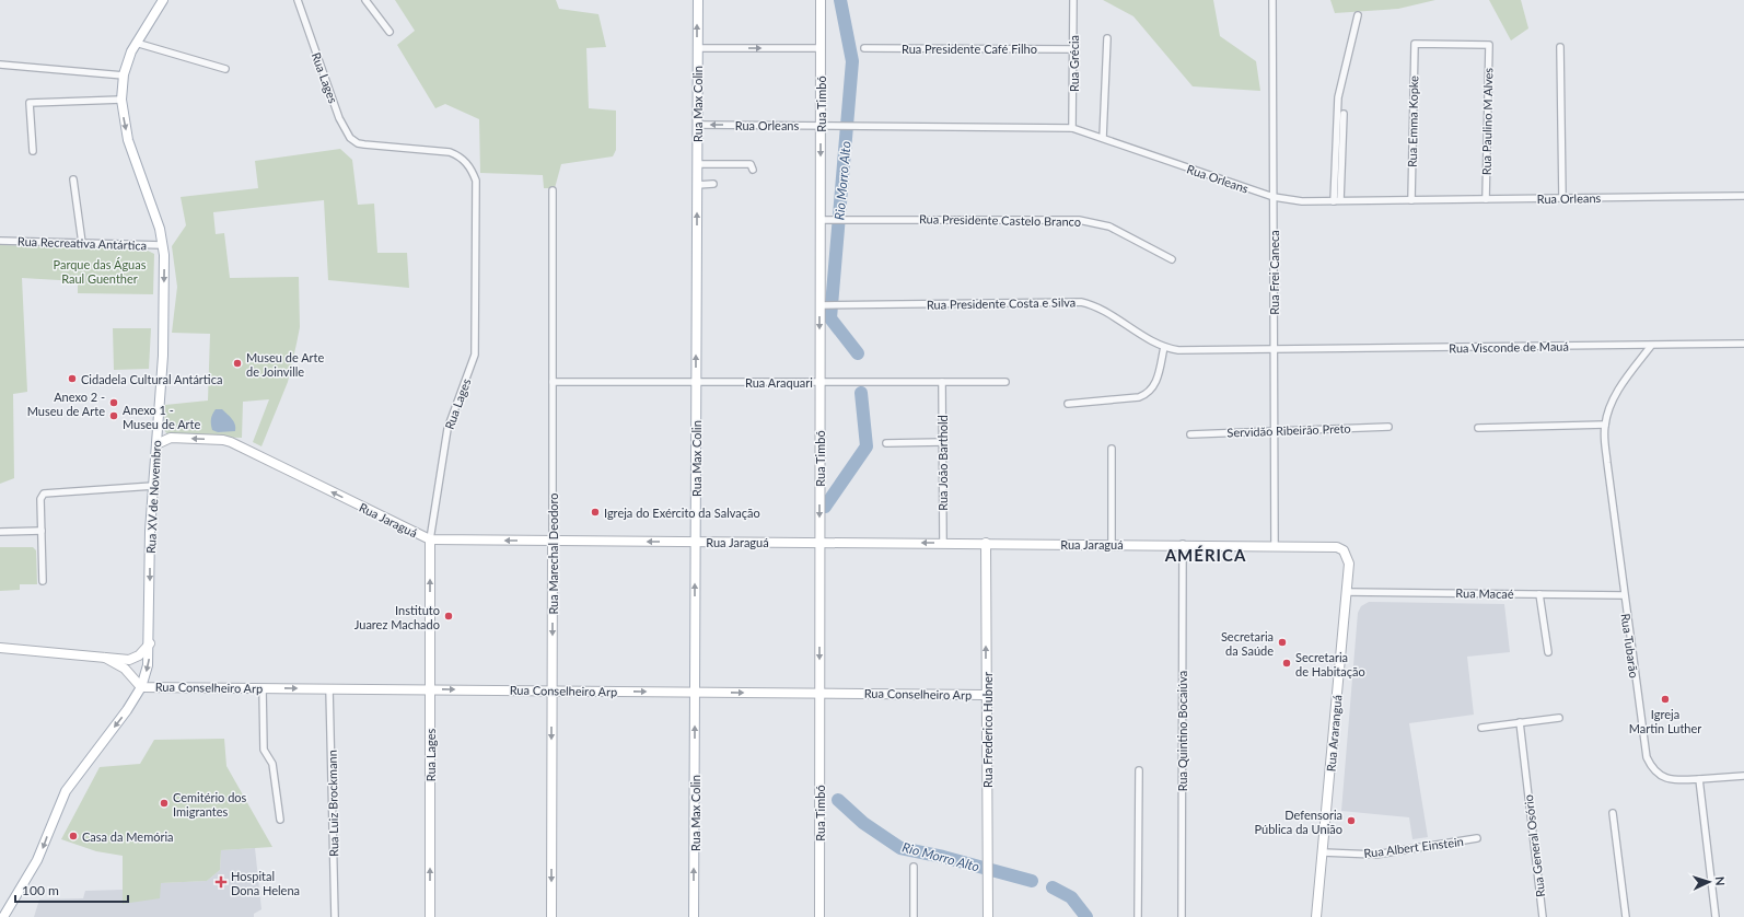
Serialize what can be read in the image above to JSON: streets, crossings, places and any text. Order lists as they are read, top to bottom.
{
  "streets": {
    "main road": [
      "Rua Lages",
      "Rua Max Colin",
      "Rua Timbó",
      "Rua XV de Novembro",
      "Rua Jaraguá",
      "Rua Marechal Deodoro",
      "Rua Conselheiro Arp",
      "Rua Frederico Hubner",
      "Rua Araranguá"
    ],
    "street": [
      "Rua Presidente Café Filho",
      "Rua Grécia",
      "Rua Emma Kopke",
      "Rua Paulino M Alves",
      "Rua Orleans",
      "Rua Presidente Castelo Branco",
      "Rua Recreativa Antártica",
      "Rua Frei Caneca",
      "Rua Presidente Costa e Silva",
      "Rua Visconde de Mauá",
      "Rua Araquari",
      "Servidão Ribeirão Preto",
      "Rua João Barthold",
      "Rua Macaé",
      "Rua Tubarão",
      "Rua Quintino Bocaiúva",
      "Rua Luiz Brockmann",
      "Rua General Osório",
      "Rua Albert Einstein"
    ]
  },
  "crossings": [
    ["Rua Presidente Café Filho", "Rua Grécia"],
    ["Rua Grécia", "Rua Orleans"],
    ["Rua Lages", "Rua Jaraguá"],
    ["Rua Lages", "Rua Conselheiro Arp"],
    ["Rua Max Colin", "Rua Orleans"],
    ["Rua Max Colin", "Rua Araquari"],
    ["Rua Max Colin", "Rua Jaraguá"],
    ["Rua Max Colin", "Rua Conselheiro Arp"],
    ["Rua Timbó", "Rua Orleans"],
    ["Rua Timbó", "Rua Presidente Castelo Branco"],
    ["Rua Timbó", "Rua Presidente Costa e Silva"],
    ["Rua Timbó", "Rua Araquari"],
    ["Rua Timbó", "Rua Jaraguá"],
    ["Rua Timbó", "Rua Conselheiro Arp"],
    ["Rua Emma Kopke", "Rua Paulino M Alves"],
    ["Rua Emma Kopke", "Rua Orleans"],
    ["Rua Paulino M Alves", "Rua Orleans"],
    ["Rua Orleans", "Rua Frei Caneca"],
    ["Rua Recreativa Antártica", "Rua XV de Novembro"],
    ["Rua Frei Caneca", "Rua Presidente Costa e Silva"],
    ["Rua Frei Caneca", "Rua Visconde de Mauá"],
    ["Rua Frei Caneca", "Servidão Ribeirão Preto"],
    ["Rua Frei Caneca", "Rua Jaraguá"],
    ["Rua Presidente Costa e Silva", "Rua Visconde de Mauá"],
    ["Rua Visconde de Mauá", "Rua Tubarão"],
    ["Rua Araquari", "Rua João Barthold"],
    ["Rua Araquari", "Rua Marechal Deodoro"],
    ["Rua João Barthold", "Rua Jaraguá"],
    ["Rua XV de Novembro", "Rua Jaraguá"],
    ["Rua XV de Novembro", "Rua Conselheiro Arp"],
    ["Rua Jaraguá", "Rua Marechal Deodoro"],
    ["Rua Jaraguá", "Rua Frederico Hubner"],
    ["Rua Jaraguá", "Rua Quintino Bocaiúva"],
    ["Rua Jaraguá", "Rua Araranguá"],
    ["Rua Marechal Deodoro", "Rua Conselheiro Arp"],
    ["Rua Macaé", "Rua Tubarão"],
    ["Rua Macaé", "Rua Araranguá"],
    ["Rua Conselheiro Arp", "Rua Frederico Hubner"],
    ["Rua Conselheiro Arp", "Rua Luiz Brockmann"],
    ["Rua Araranguá", "Rua Albert Einstein"]
  ],
  "one_way": [
    "Rua Lages",
    "Rua Max Colin",
    "Rua Timbó",
    "Rua XV de Novembro",
    "Rua Jaraguá",
    "Rua Marechal Deodoro",
    "Rua Conselheiro Arp",
    "Rua Frederico Hubner"
  ],
  "districts": ["AMÉRICA"],
  "water": ["Rio Morro Alto"],
  "parks": ["Parque das Águas Raul Guenther"],
  "places": {
    "other": [
      "Museu de Arte de Joinville",
      "Cidadela Cultural Antártica",
      "Anexo 2 - Museu de Arte",
      "Anexo 1 - Museu de Arte",
      "Igreja do Exército da Salvação",
      "Instituto Juarez Machado",
      "Secretaria da Saúde",
      "Secretaria de Habitação",
      "Igreja Martin Luther",
      "Cemitério dos Imigrantes",
      "Defensoria Pública da União",
      "Casa da Memória"
    ],
    "health": ["Hospital Dona Helena"]
  },
  "scale_bar": "100 m",
  "north": "right"
}
